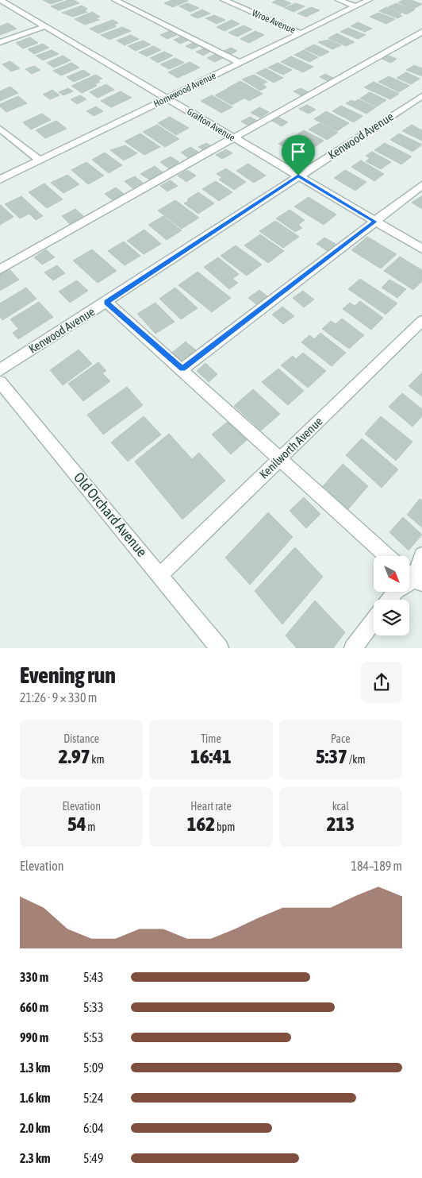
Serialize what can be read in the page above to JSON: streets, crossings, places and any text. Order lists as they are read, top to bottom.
{
  "streets": {
    "street": [
      "Wroe Avenue",
      "Homewood Avenue",
      "Grafton Avenue",
      "Kenwood Avenue",
      "Kenilworth Avenue",
      "Old Orchard Avenue"
    ]
  },
  "crossings": [
    ["Wroe Avenue", "Homewood Avenue"],
    ["Homewood Avenue", "Grafton Avenue"],
    ["Grafton Avenue", "Kenwood Avenue"],
    ["Kenilworth Avenue", "Old Orchard Avenue"]
  ],
  "north": "bottom right",
  "page": {
    "heading": ["Evening run", "21:26 · 9 × 330 m"],
    "stats": [
      ["Distance", "2.97 km"],
      ["Time", "16:41"],
      ["Pace", "5:37 /km"],
      ["Elevation", "54 m"],
      ["Heart rate", "162 bpm"],
      ["kcal", "213"]
    ],
    "chart": ["Elevation", "184–189 m"],
    "list": [
      {
        "name": "330 m",
        "note": "5:43"
      },
      {
        "name": "660 m",
        "note": "5:33"
      },
      {
        "name": "990 m",
        "note": "5:53"
      },
      {
        "name": "1.3 km",
        "note": "5:09"
      },
      {
        "name": "1.6 km",
        "note": "5:24"
      },
      {
        "name": "2.0 km",
        "note": "6:04"
      },
      {
        "name": "2.3 km",
        "note": "5:49"
      }
    ]
  }
}
